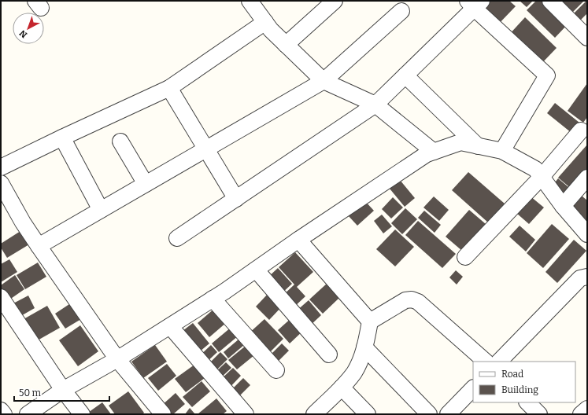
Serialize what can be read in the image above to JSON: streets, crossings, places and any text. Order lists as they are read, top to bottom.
{
  "legend": ["Road", "Building"],
  "scale_bar": "50 m",
  "north": "bottom left"
}
